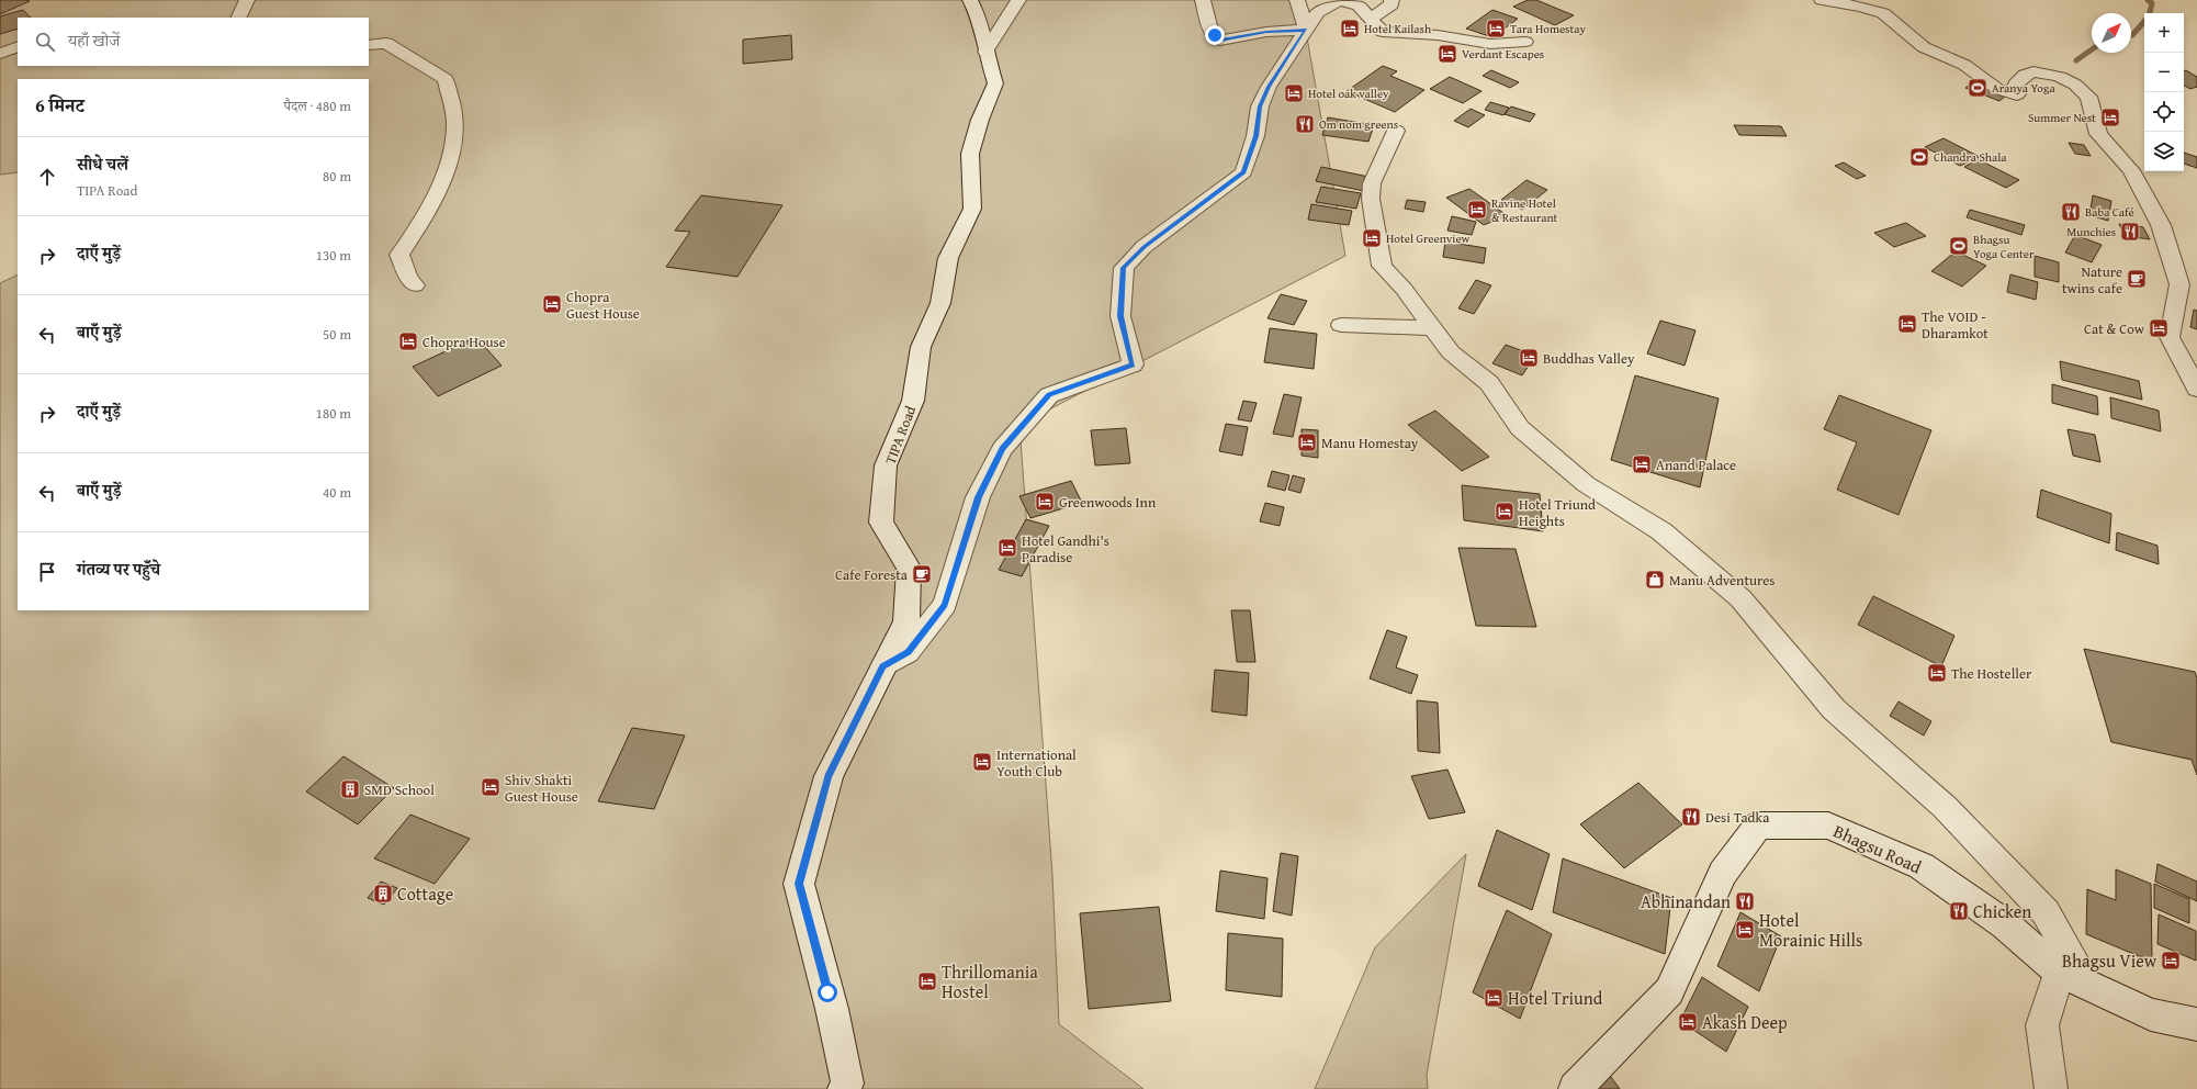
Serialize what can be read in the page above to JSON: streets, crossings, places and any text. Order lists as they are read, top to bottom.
{
  "streets": {
    "street": ["TIPA Road", "Bhagsu Road"]
  },
  "places": {
    "hotel": [
      "Hotel Kailash",
      "Tara Homestay",
      "Verdant Escapes",
      "Hotel oak valley",
      "Summer Nest",
      "Ravine Hotel & Restaurant",
      "Hotel Greenview",
      "Chopra Guest House",
      "The VOID - Dharamkot",
      "Cat & Cow",
      "Chopra House",
      "Buddhas Valley",
      "Manu Homestay",
      "Anand Palace",
      "Greenwoods Inn",
      "Hotel Triund Heights",
      "Hotel Gandhi's Paradise",
      "The Hosteller",
      "International Youth Club",
      "Shiv Shakti Guest House",
      "Hotel Morainic Hills",
      "Bhagsu View",
      "Thrillomania Hostel",
      "Hotel Triund",
      "Akash Deep"
    ],
    "sports": ["Aranya Yoga", "Chandra Shala", "Bhagsu Yoga Center"],
    "restaurant": [
      "Om nom greens",
      "Baba Café",
      "Munchies",
      "Desi Tadka",
      "Abhinandan",
      "Chicken"
    ],
    "cafe": ["Nature twins cafe", "Cafe Foresta"],
    "shop": ["Manu Adventures"],
    "building": ["SMD School", "Cottage"]
  },
  "north": "top right",
  "page": {
    "map_buttons": ["+", "−"],
    "search": "यहाँ खोजें",
    "heading": ["6 मिनट", "पैदल · 480 m"],
    "list": [
      ["सीधे चलें", "TIPA Road", "80 m"],
      ["दाएँ मुड़ें", "130 m"],
      ["बाएँ मुड़ें", "50 m"],
      ["दाएँ मुड़ें", "180 m"],
      ["बाएँ मुड़ें", "40 m"],
      "गंतव्य पर पहुँचे"
    ]
  }
}
